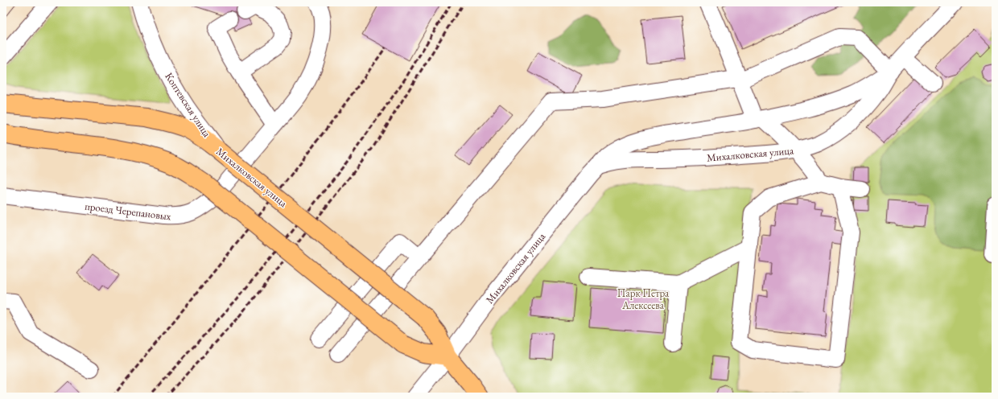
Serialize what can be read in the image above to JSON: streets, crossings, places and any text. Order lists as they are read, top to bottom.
{
  "streets": {
    "main road": ["Михалковская улица"],
    "street": ["Коптевская улица", "проезд Черепановых"]
  },
  "crossings": [
    ["Коптевская улица", "Михалковская улица"]
  ],
  "parks": ["Парк Петра Алексеева"]
}
